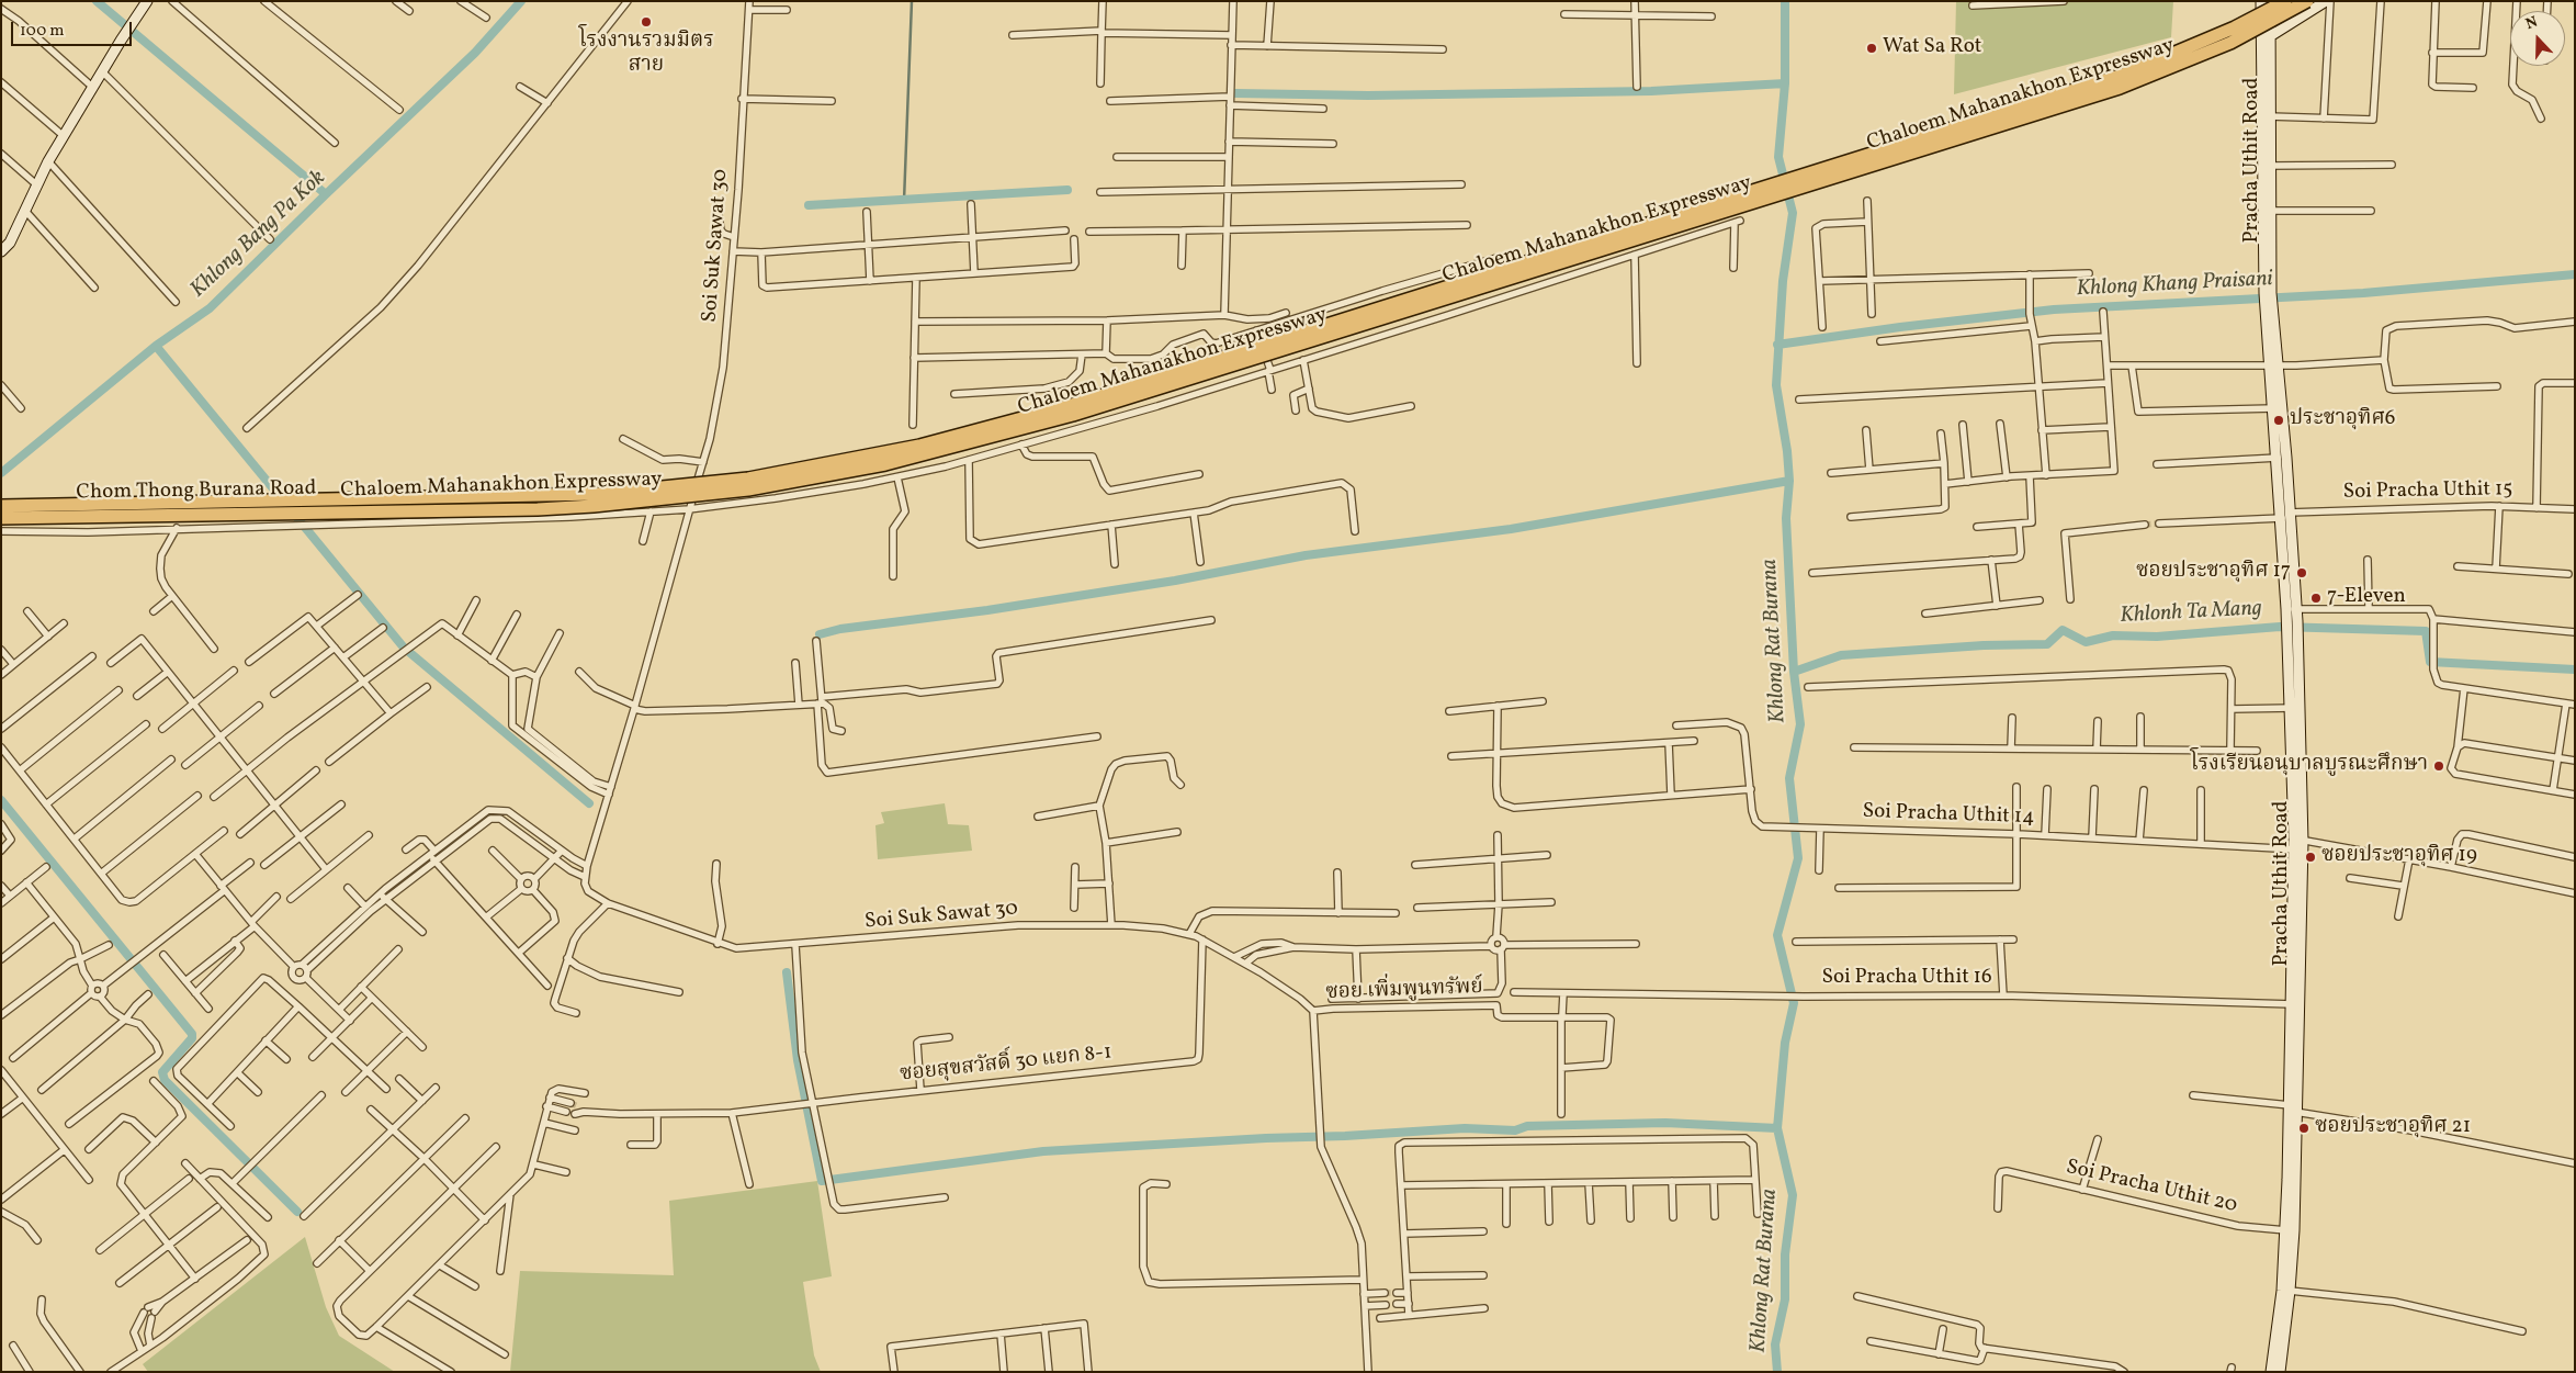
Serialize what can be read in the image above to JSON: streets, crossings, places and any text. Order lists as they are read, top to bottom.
{
  "streets": {
    "highway": ["Chaloem Mahanakhon Expressway"],
    "main road": ["Pracha Uthit Road"],
    "street": [
      "Soi Suk Sawat 30",
      "Chom Thong Burana Road",
      "Soi Pracha Uthit 15",
      "Soi Pracha Uthit 14",
      "Soi Pracha Uthit 16",
      "ซอย เพิ่มพูนทรัพย์",
      "ซอยสุขสวัสดิ์ 30 แยก 8-1",
      "Soi Pracha Uthit 20"
    ]
  },
  "crossings": [
    ["Pracha Uthit Road", "Chom Thong Burana Road"],
    ["Pracha Uthit Road", "Soi Pracha Uthit 15"],
    ["Pracha Uthit Road", "Soi Pracha Uthit 14"],
    ["Pracha Uthit Road", "Soi Pracha Uthit 16"],
    ["Pracha Uthit Road", "Soi Pracha Uthit 20"],
    ["Soi Suk Sawat 30", "Chom Thong Burana Road"],
    ["Soi Suk Sawat 30", "ซอย เพิ่มพูนทรัพย์"],
    ["Soi Suk Sawat 30", "ซอยสุขสวัสดิ์ 30 แยก 8-1"]
  ],
  "water": [
    "Khlong Bang Pa Kok",
    "Khlong Khang Praisani",
    "Khlonh Ta Mang",
    "Khlong Rat Burana"
  ],
  "places": [
    "โรงงานรวมมิตร สาย",
    "Wat Sa Rot",
    "ประชาอุทิศ6",
    "ซอยประชาอุทิศ 17",
    "7-Eleven",
    "โรงเรียนอนุบาลบูรณะศึกษา",
    "ซอยประชาอุทิศ 19",
    "ซอยประชาอุทิศ 21"
  ],
  "scale_bar": "100 m",
  "north": "top"
}
